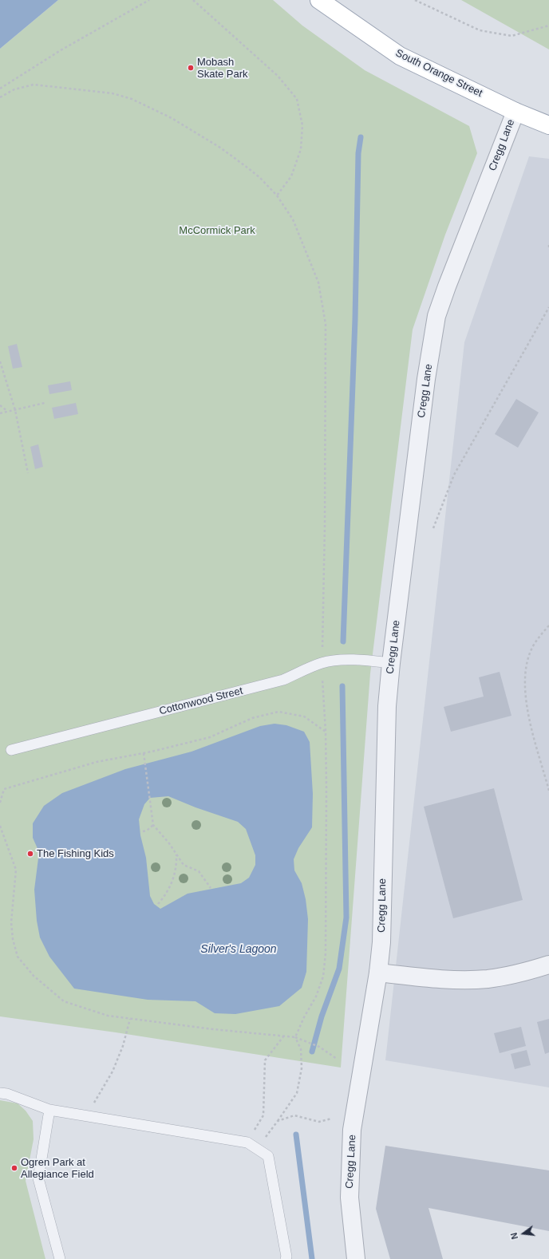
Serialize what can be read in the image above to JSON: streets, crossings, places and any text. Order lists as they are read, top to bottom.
{
  "streets": {
    "main road": ["South Orange Street"],
    "street": ["Cregg Lane"],
    "lane": ["Cottonwood Street"]
  },
  "crossings": [
    ["South Orange Street", "Cregg Lane"],
    ["Cregg Lane", "Cottonwood Street"]
  ],
  "water": ["Silver's Lagoon"],
  "parks": ["McCormick Park"],
  "places": ["Mobash Skate Park", "The Fishing Kids", "Ogren Park at Allegiance Field"],
  "north": "left"
}
